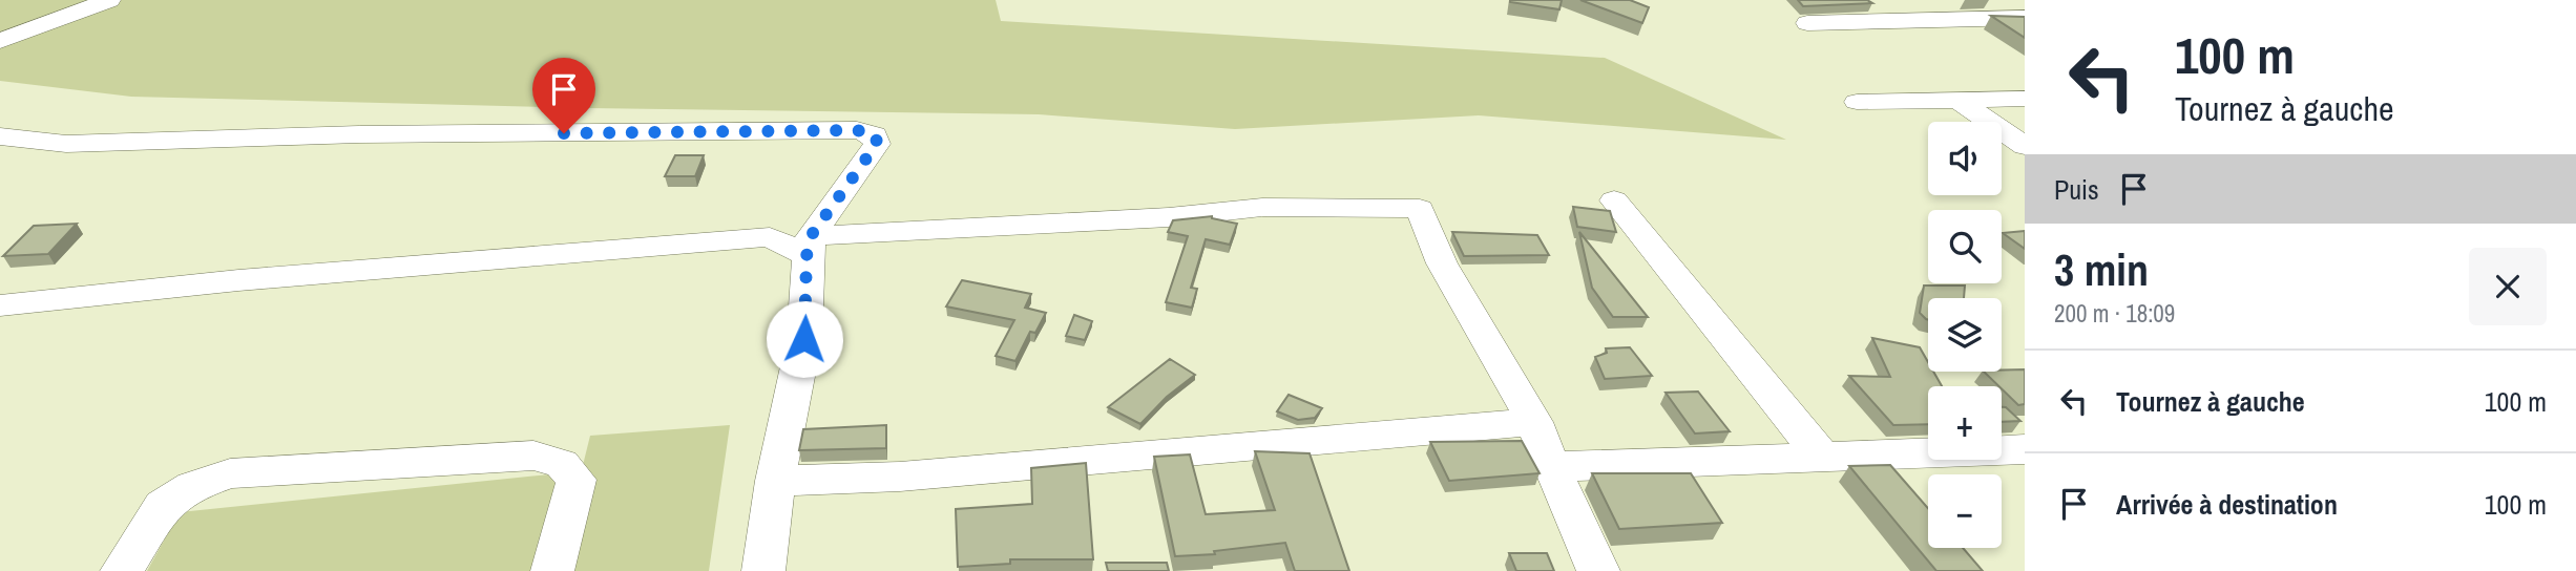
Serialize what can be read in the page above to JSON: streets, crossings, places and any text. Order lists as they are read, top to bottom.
{
  "page": {
    "turn": ["100 m", "Tournez à gauche"],
    "map_buttons": ["+", "−"],
    "then": "Puis",
    "heading": ["3 min", "200 m · 18:09"],
    "list": [
      {
        "name": "Tournez à gauche",
        "value": "100 m"
      },
      {
        "name": "Arrivée à destination",
        "value": "100 m"
      }
    ]
  }
}
